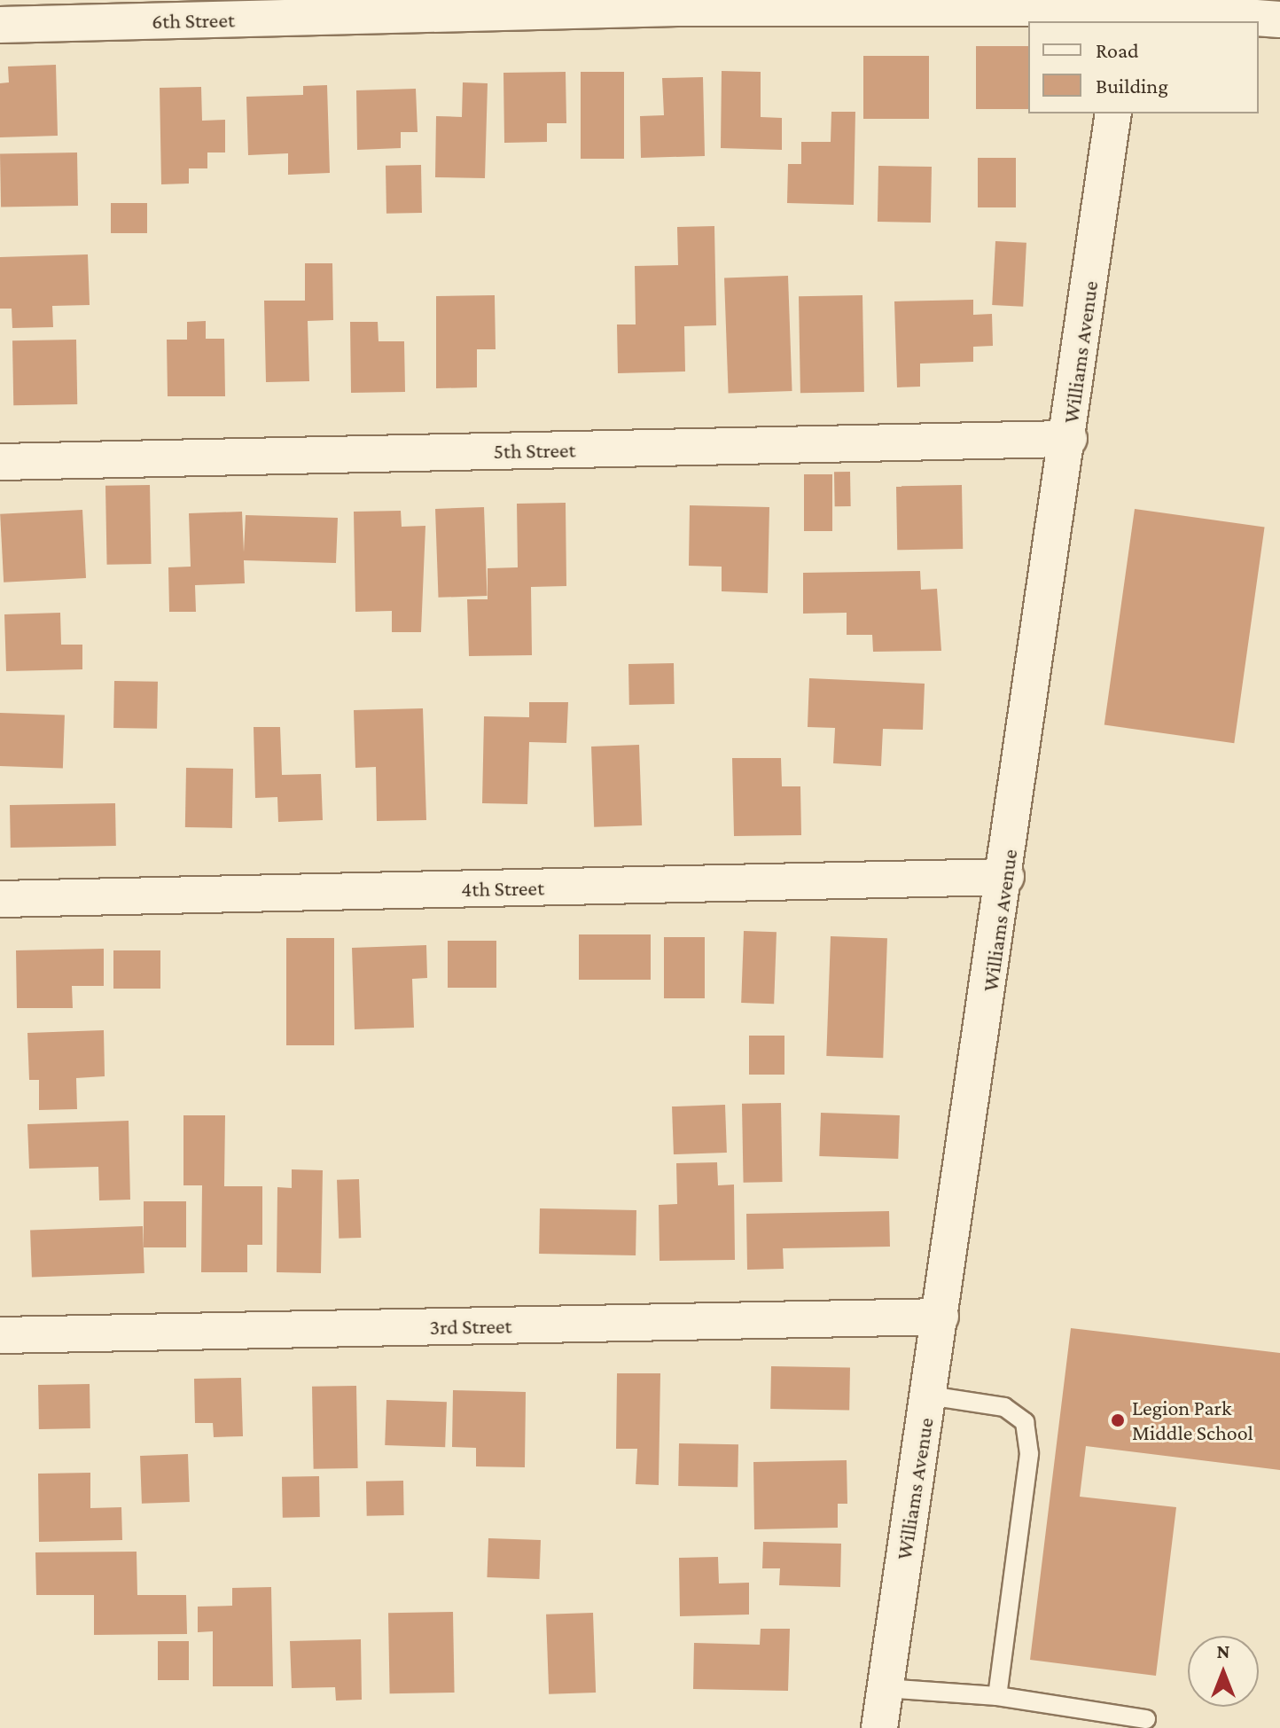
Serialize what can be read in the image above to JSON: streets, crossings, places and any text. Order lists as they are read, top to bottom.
{
  "streets": {
    "street": [
      "6th Street",
      "Williams Avenue",
      "5th Street",
      "4th Street",
      "3rd Street"
    ]
  },
  "crossings": [
    ["Williams Avenue", "5th Street"],
    ["Williams Avenue", "4th Street"],
    ["Williams Avenue", "3rd Street"]
  ],
  "places": ["Legion Park Middle School"],
  "legend": ["Road", "Building"],
  "north": "top"
}
